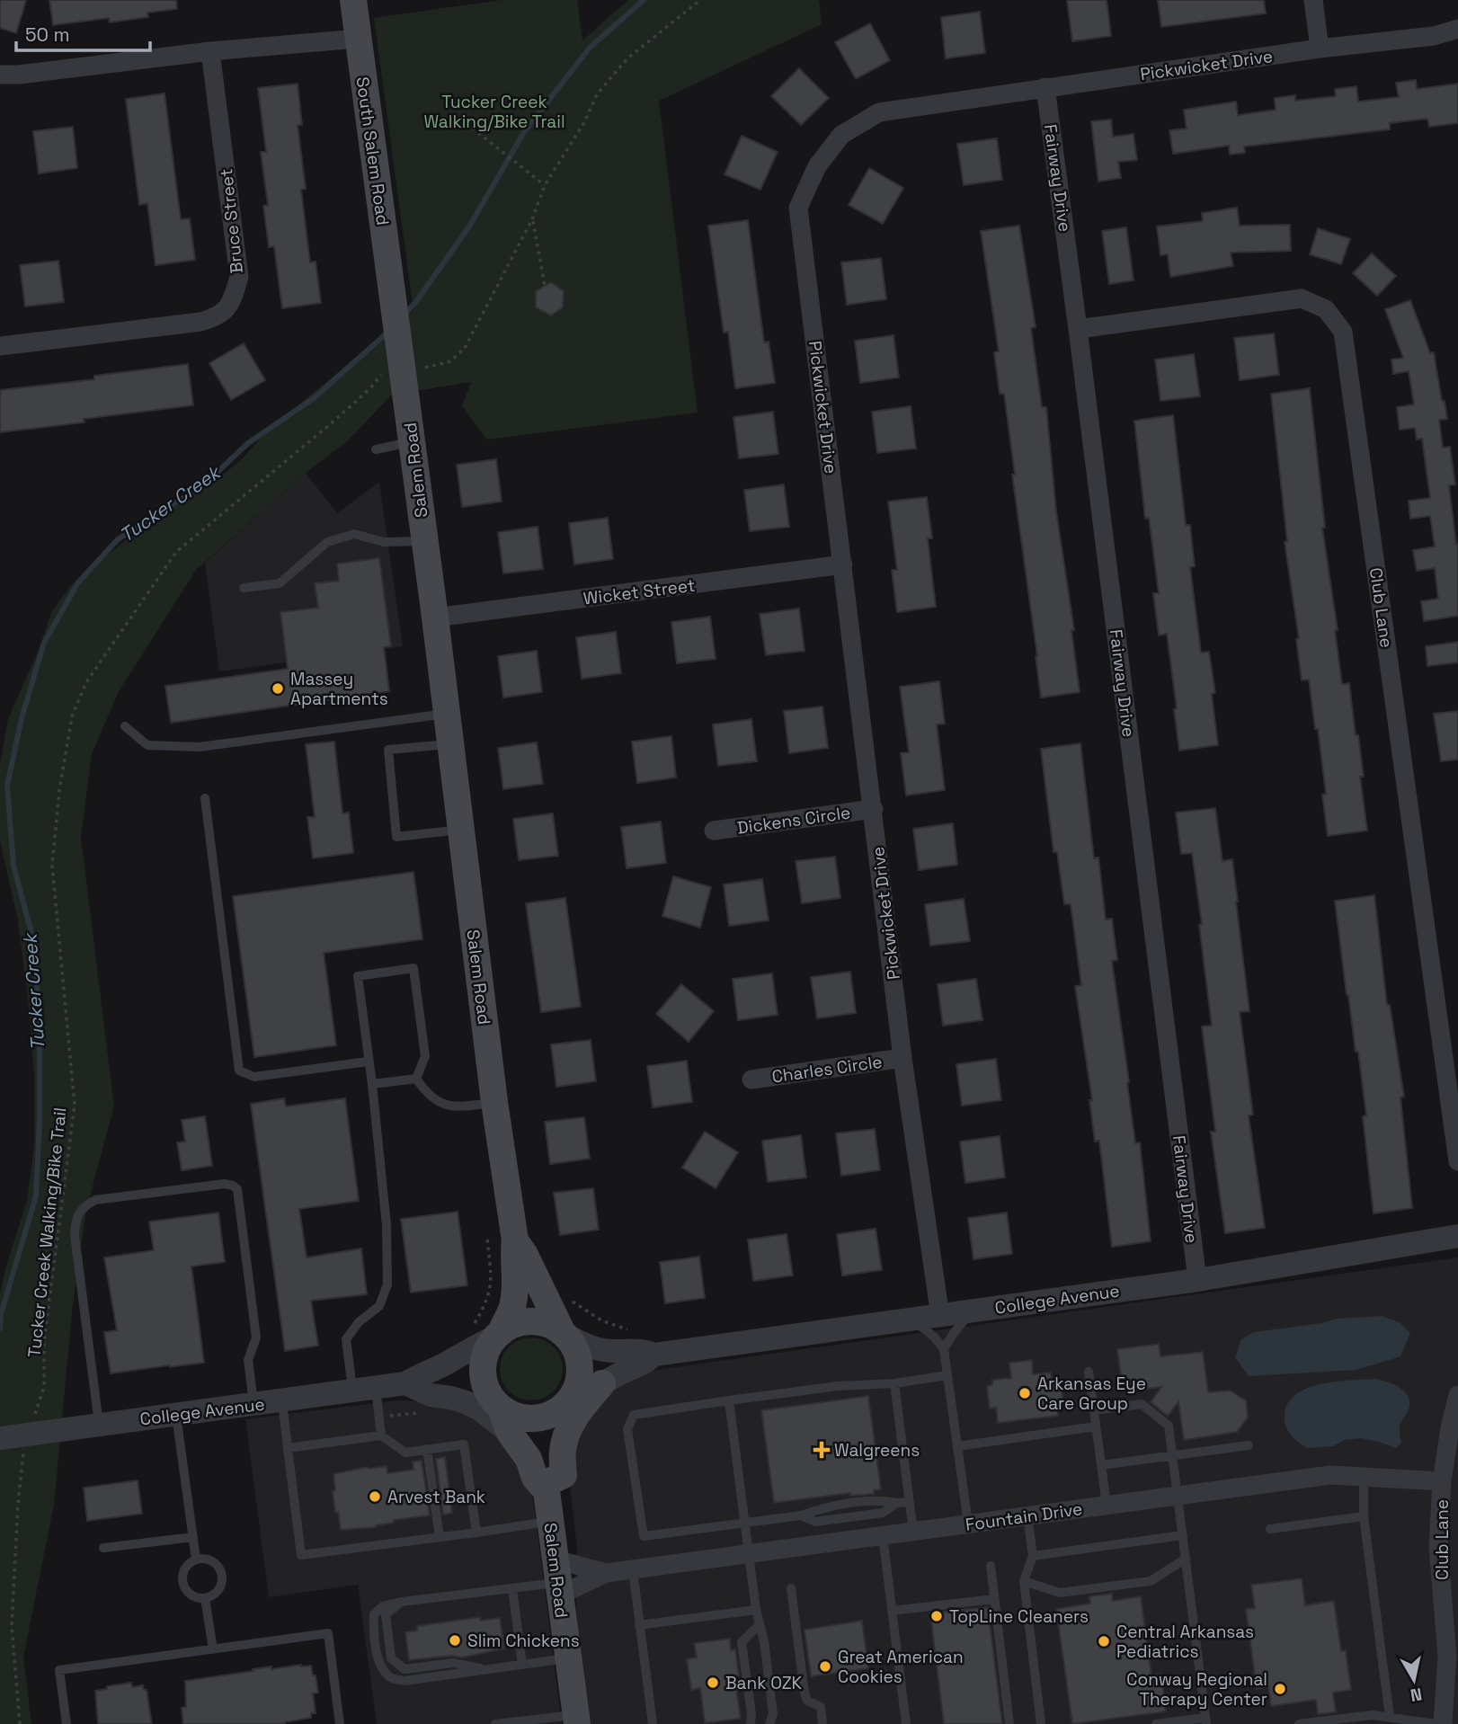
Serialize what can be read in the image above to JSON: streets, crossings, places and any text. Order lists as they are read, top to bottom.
{
  "streets": {
    "main road": ["South Salem Road", "Salem Road"],
    "street": [
      "Pickwicket Drive",
      "Fairway Drive",
      "Bruce Street",
      "Wicket Street",
      "Club Lane",
      "Dickens Circle",
      "Charles Circle",
      "College Avenue",
      "Fountain Drive"
    ],
    "path": ["Tucker Creek Walking/Bike Trail"]
  },
  "crossings": [
    ["Pickwicket Drive", "Fairway Drive"],
    ["Pickwicket Drive", "Wicket Street"],
    ["Pickwicket Drive", "Dickens Circle"],
    ["Pickwicket Drive", "Charles Circle"],
    ["Pickwicket Drive", "College Avenue"],
    ["South Salem Road", "Salem Road"],
    ["Fairway Drive", "Club Lane"],
    ["Fairway Drive", "College Avenue"],
    ["Salem Road", "Wicket Street"],
    ["Salem Road", "College Avenue"],
    ["Salem Road", "Fountain Drive"],
    ["Club Lane", "Fountain Drive"],
    ["Tucker Creek Walking/Bike Trail", "College Avenue"]
  ],
  "water": ["Tucker Creek"],
  "parks": ["Tucker Creek Walking/Bike Trail"],
  "places": {
    "other": [
      "Massey Apartments",
      "Arkansas Eye Care Group",
      "Arvest Bank",
      "TopLine Cleaners",
      "Slim Chickens",
      "Central Arkansas Pediatrics",
      "Great American Cookies",
      "Bank OZK",
      "Conway Regional Therapy Center"
    ],
    "health": ["Walgreens"]
  },
  "scale_bar": "50 m",
  "north": "bottom"
}
